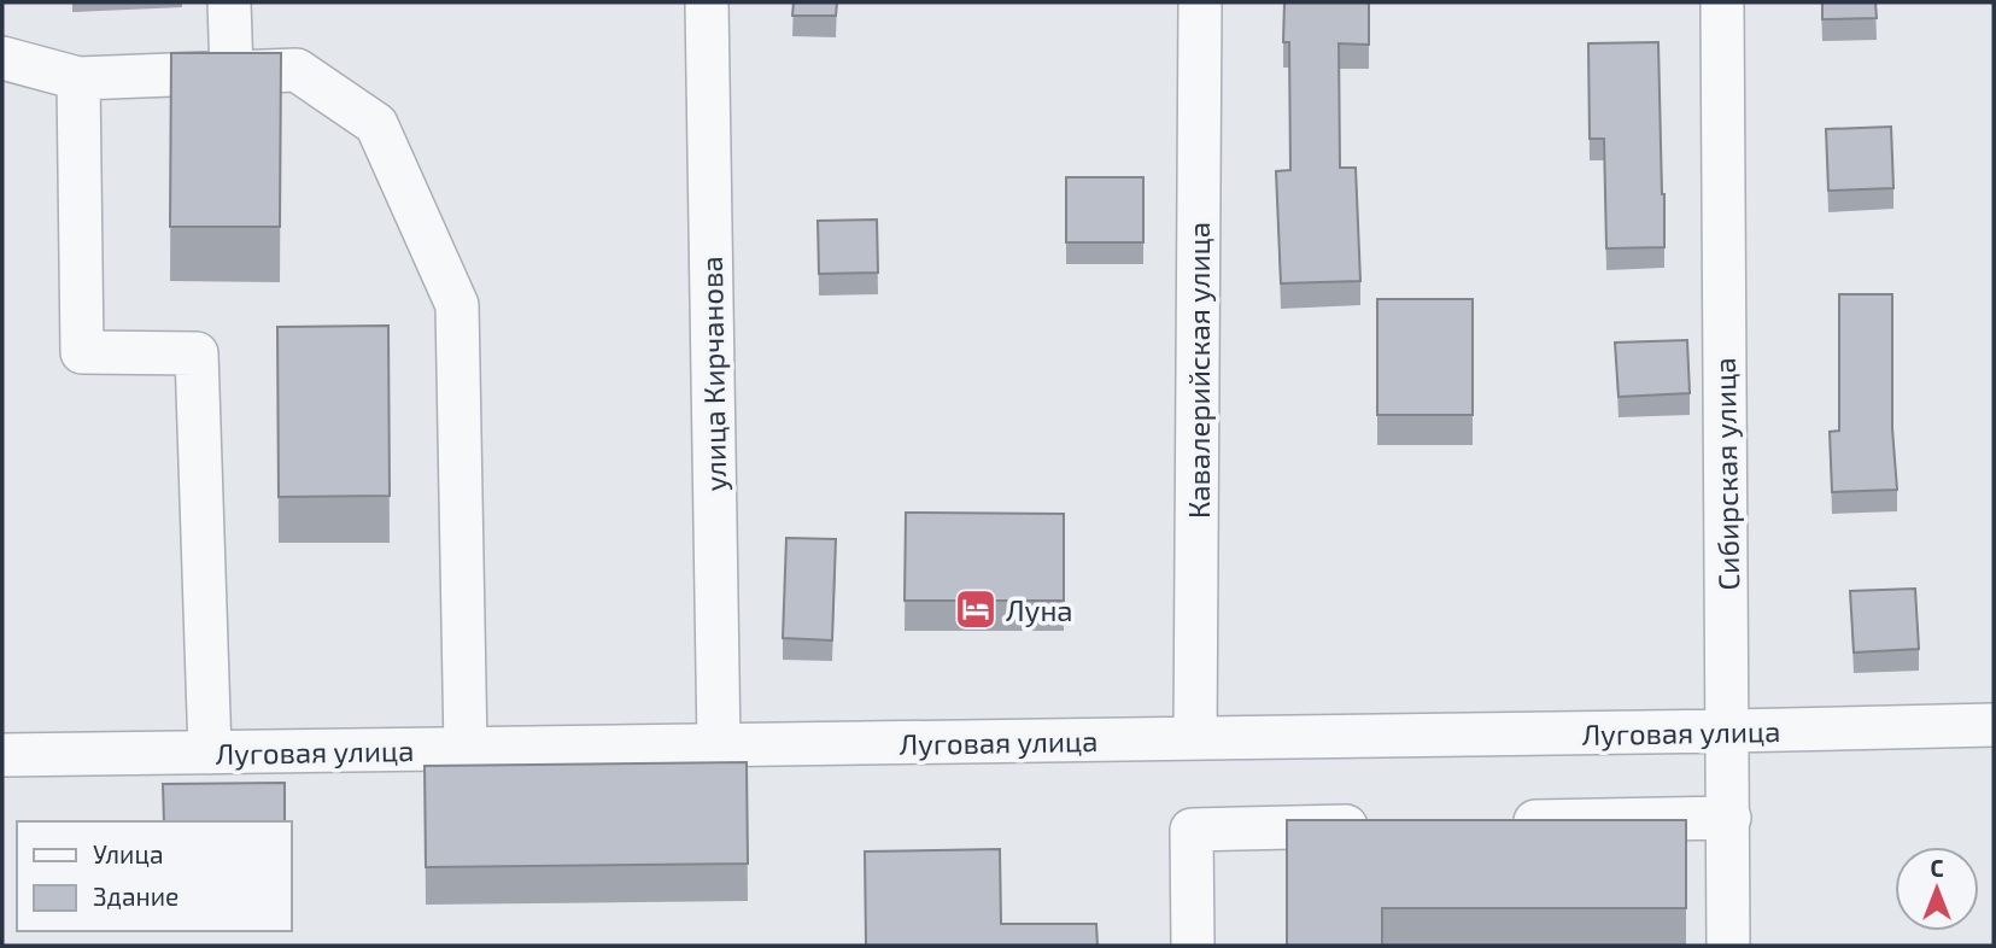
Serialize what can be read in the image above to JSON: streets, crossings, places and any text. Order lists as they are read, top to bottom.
{
  "streets": {
    "street": [
      "Кавалерийская улица",
      "улица Кирчанова",
      "Сибирская улица",
      "Луговая улица"
    ]
  },
  "crossings": [
    ["Кавалерийская улица", "Луговая улица"],
    ["улица Кирчанова", "Луговая улица"],
    ["Сибирская улица", "Луговая улица"]
  ],
  "places": {
    "hotel": ["Луна"]
  },
  "legend": ["Улица", "Здание"],
  "north": "top"
}
